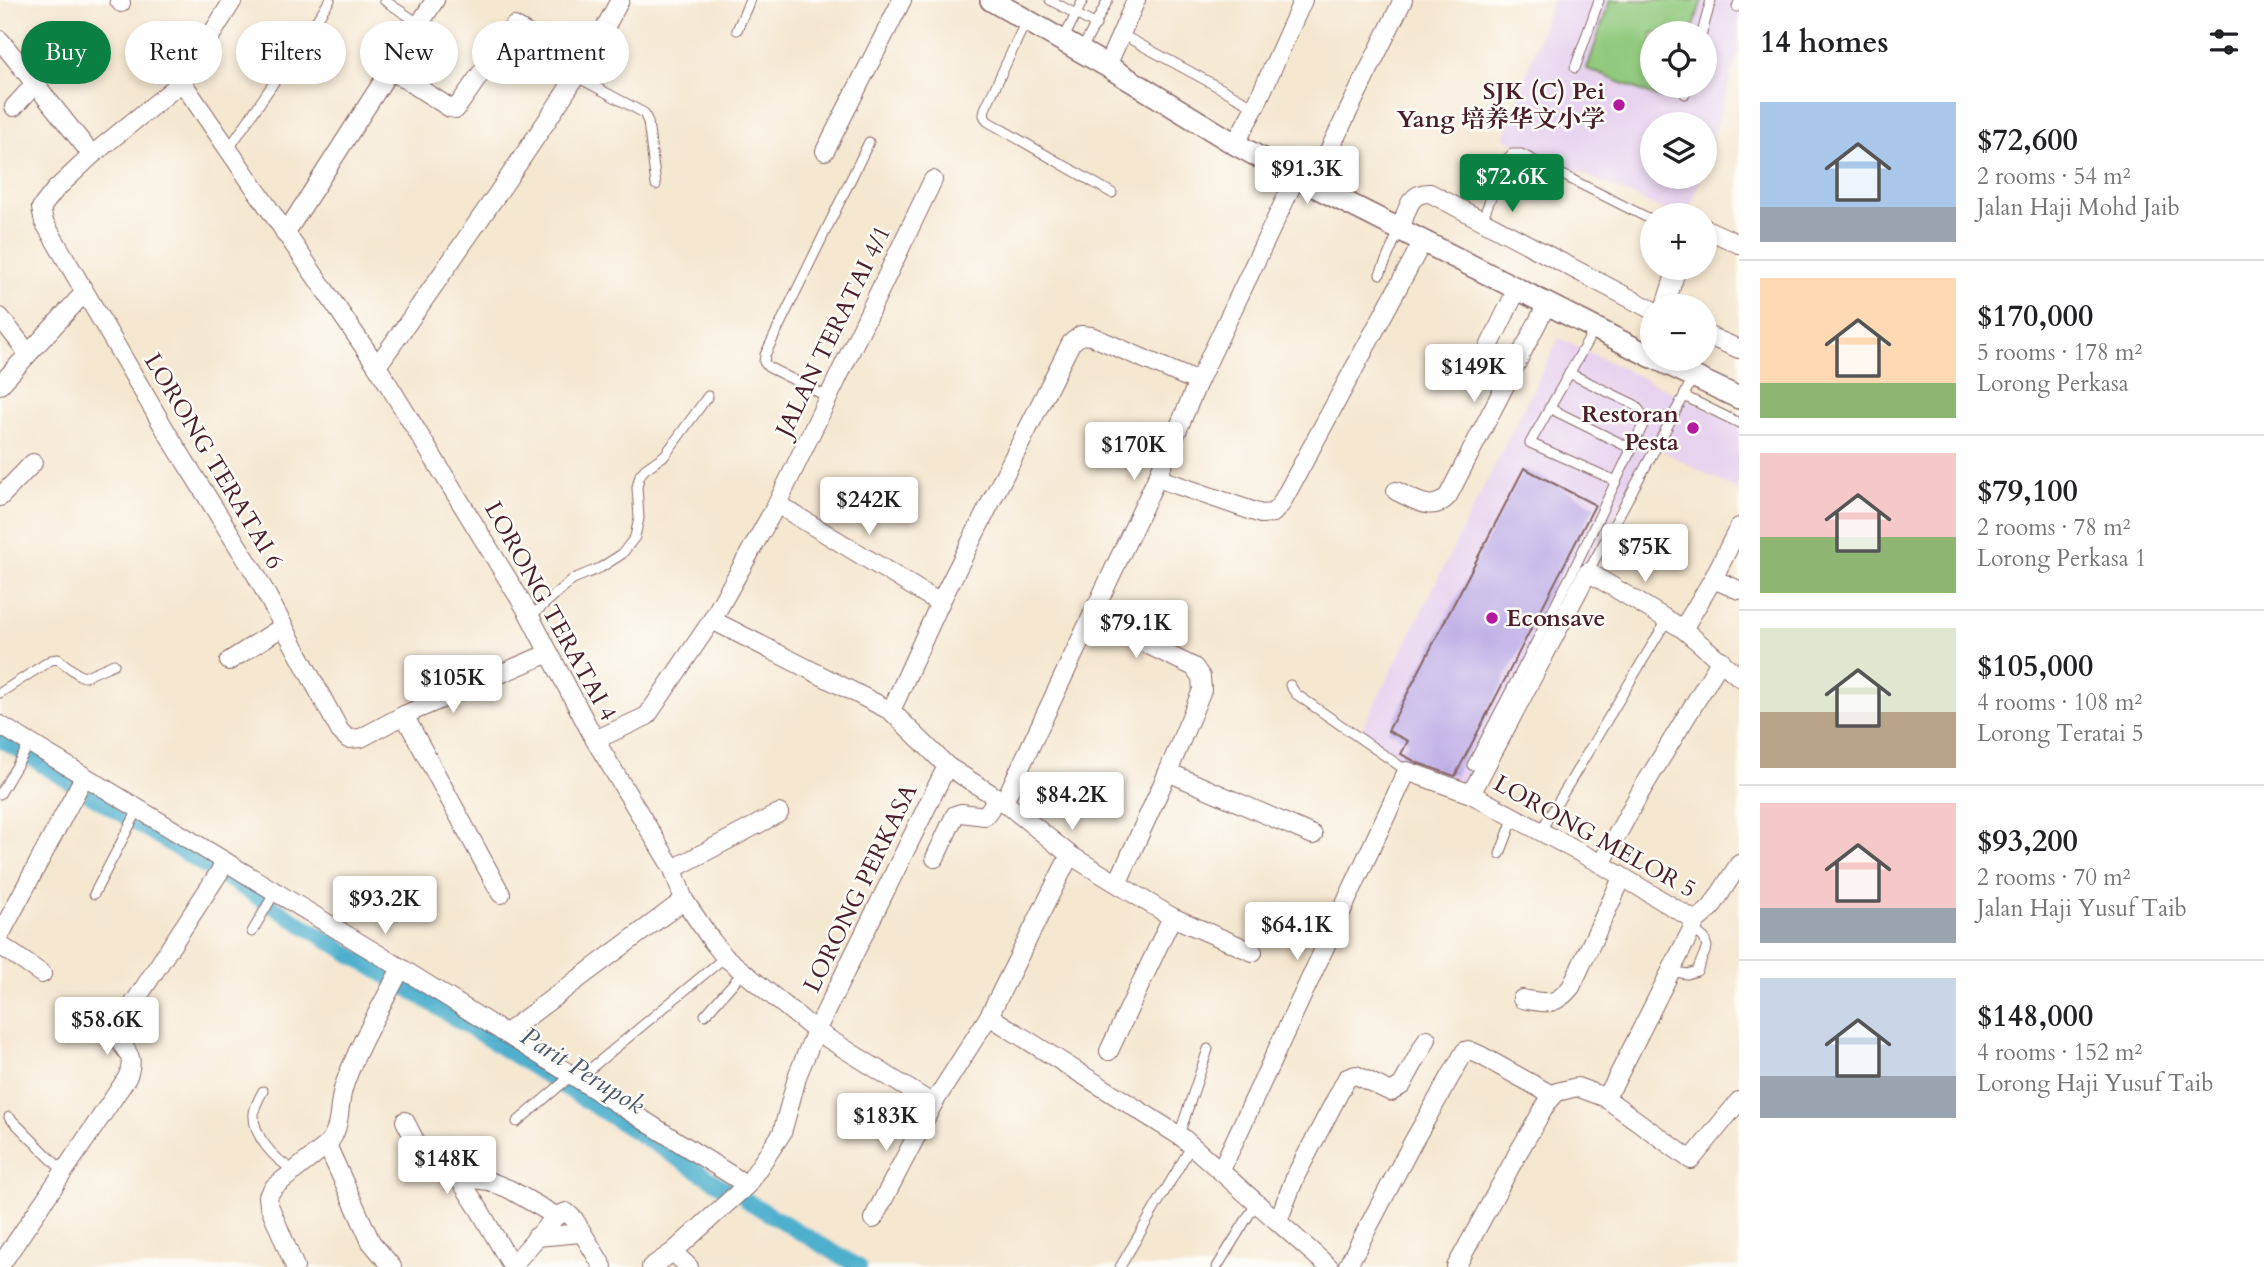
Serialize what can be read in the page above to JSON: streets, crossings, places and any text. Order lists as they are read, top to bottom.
{
  "streets": {
    "street": [
      "JALAN TERATAI 4/1",
      "LORONG TERATAI 6",
      "LORONG TERATAI 4",
      "LORONG MELOR 5",
      "LORONG PERKASA"
    ]
  },
  "crossings": [
    ["JALAN TERATAI 4/1", "LORONG TERATAI 4"],
    ["LORONG TERATAI 4", "LORONG PERKASA"]
  ],
  "water": ["Parit Perupok"],
  "places": ["SJK (C) Pei Yang 培养华文小学", "Restoran Pesta", "Econsave"],
  "page": {
    "heading": "14 homes",
    "map_buttons": ["+", "−"],
    "chip": [
      "Buy",
      "Rent",
      "Filters",
      "New",
      "Apartment"
    ],
    "list": [
      {
        "name": "$72,600",
        "note": "2 rooms · 54 m² · Jalan Haji Mohd Jaib"
      },
      {
        "name": "$170,000",
        "note": "5 rooms · 178 m² · Lorong Perkasa"
      },
      {
        "name": "$79,100",
        "note": "2 rooms · 78 m² · Lorong Perkasa 1"
      },
      {
        "name": "$105,000",
        "note": "4 rooms · 108 m² · Lorong Teratai 5"
      },
      {
        "name": "$93,200",
        "note": "2 rooms · 70 m² · Jalan Haji Yusuf Taib"
      },
      {
        "name": "$148,000",
        "note": "4 rooms · 152 m² · Lorong Haji Yusuf Taib"
      }
    ],
    "price": [
      "$91.3K",
      "$72.6K",
      "$149K",
      "$170K",
      "$242K",
      "$75K",
      "$79.1K",
      "$105K",
      "$84.2K",
      "$93.2K",
      "$64.1K",
      "$58.6K",
      "$183K",
      "$148K"
    ]
  }
}
